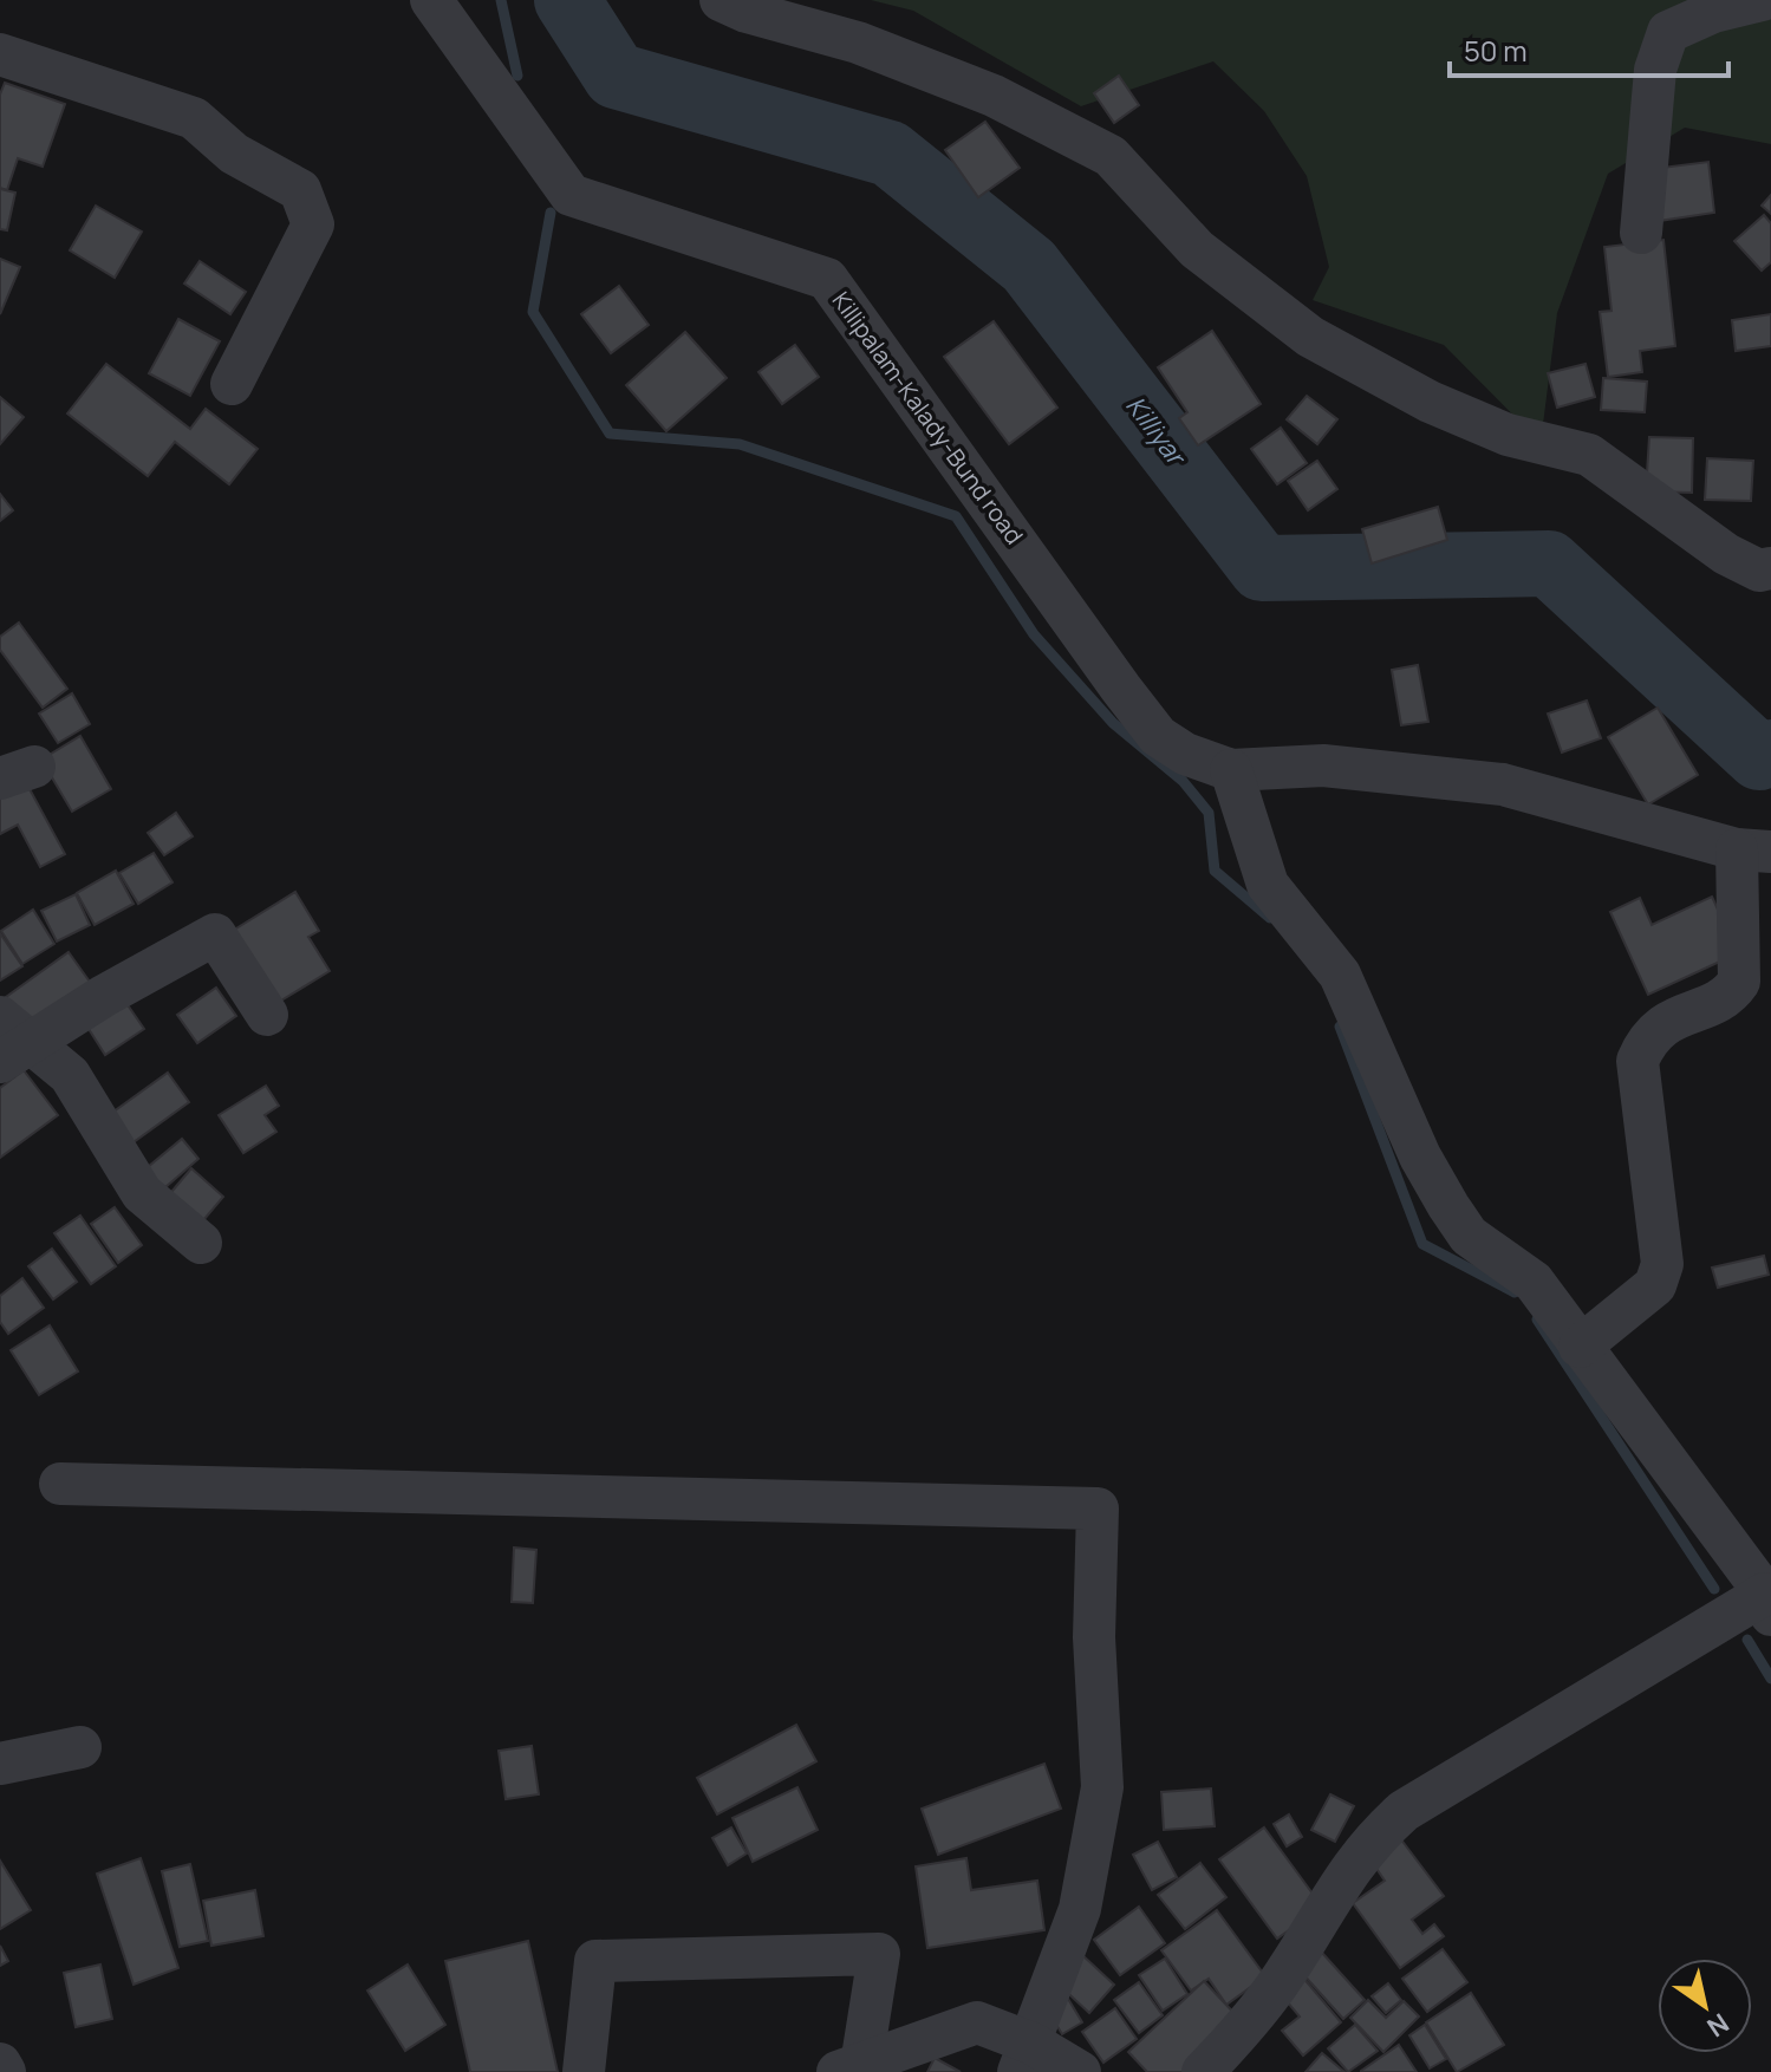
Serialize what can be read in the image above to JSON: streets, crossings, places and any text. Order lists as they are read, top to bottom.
{
  "streets": {
    "street": ["Killipalam-Kalady-Bund road"]
  },
  "water": ["Killiyar"],
  "scale_bar": "50 m",
  "north": "bottom right"
}
